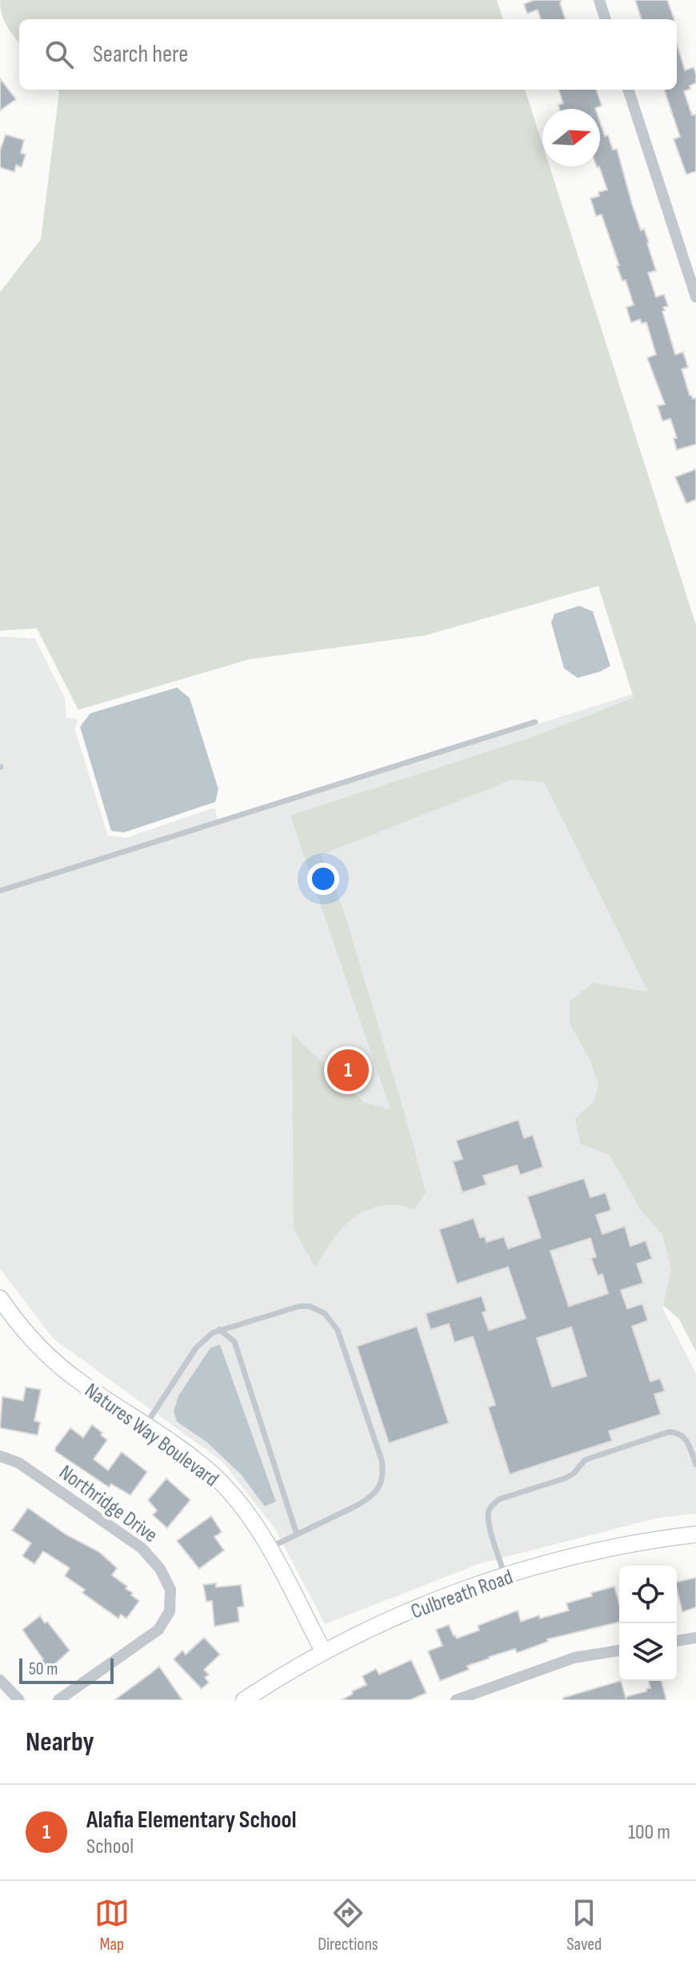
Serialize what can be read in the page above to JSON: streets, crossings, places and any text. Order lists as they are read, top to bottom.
{
  "streets": {
    "street": ["Natures Way Boulevard", "Northridge Drive", "Culbreath Road"]
  },
  "crossings": [
    ["Natures Way Boulevard", "Culbreath Road"]
  ],
  "scale_bar": "50 m",
  "north": "right",
  "page": {
    "search": "Search here",
    "pins": "1",
    "scale": "50 m",
    "heading": "Nearby",
    "list": [
      {
        "mark": "1",
        "name": "Alafia Elementary School",
        "note": "School",
        "value": "100 m"
      }
    ],
    "nav": ["Map", "Directions", "Saved"]
  }
}
